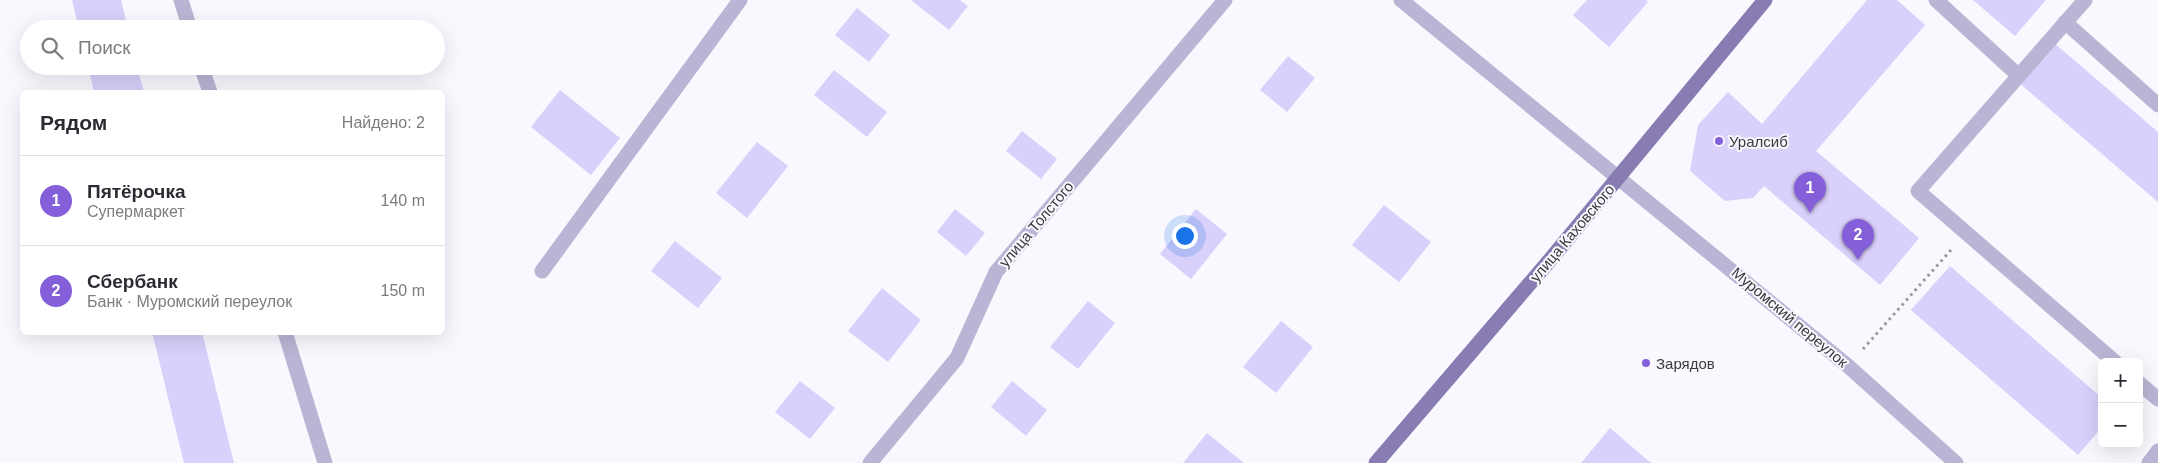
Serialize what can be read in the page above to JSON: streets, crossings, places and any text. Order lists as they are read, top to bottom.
{
  "streets": {
    "main road": ["улица Каховского"],
    "street": ["улица Толстого", "Муромский переулок"]
  },
  "crossings": [
    ["улица Каховского", "Муромский переулок"]
  ],
  "places": ["Уралсиб", "Зарядов"],
  "page": {
    "search": "Поиск",
    "heading": ["Рядом", "Найдено: 2"],
    "list": [
      {
        "mark": "1",
        "name": "Пятёрочка",
        "note": "Супермаркет",
        "value": "140 m"
      },
      {
        "mark": "2",
        "name": "Сбербанк",
        "note": "Банк · Муромский переулок",
        "value": "150 m"
      }
    ],
    "pins": ["1", "2"],
    "map_buttons": ["+", "−"]
  }
}
